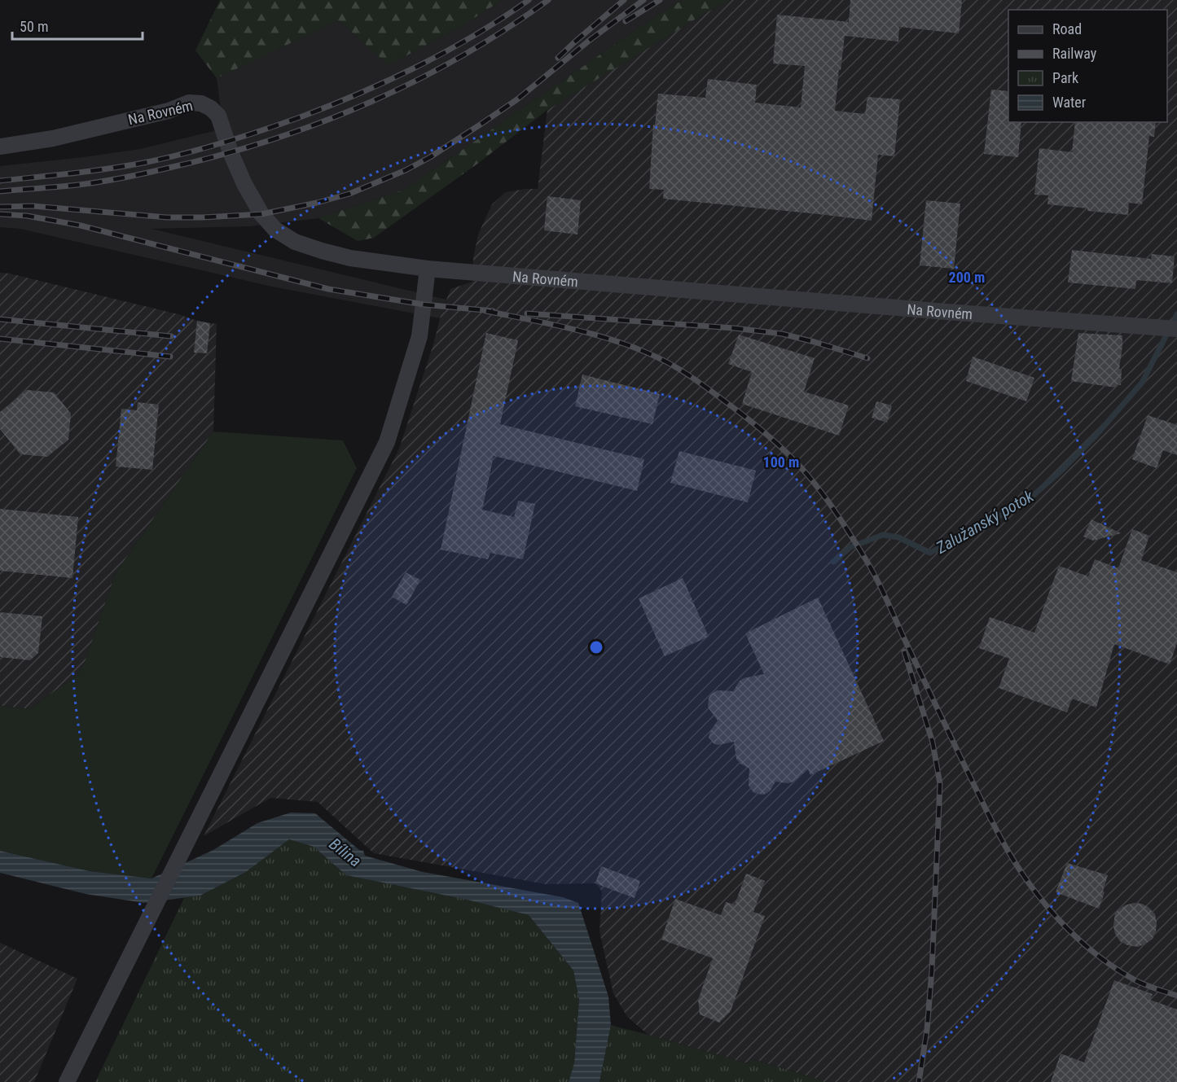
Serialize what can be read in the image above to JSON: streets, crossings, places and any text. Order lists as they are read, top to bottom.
{
  "streets": {
    "street": ["Na Rovném"]
  },
  "water": ["Zalužanský potok", "Bílina"],
  "legend": [
    "Road",
    "Railway",
    "Park",
    "Water"
  ],
  "scale_bar": "50 m",
  "rings": ["200 m", "100 m"]
}
